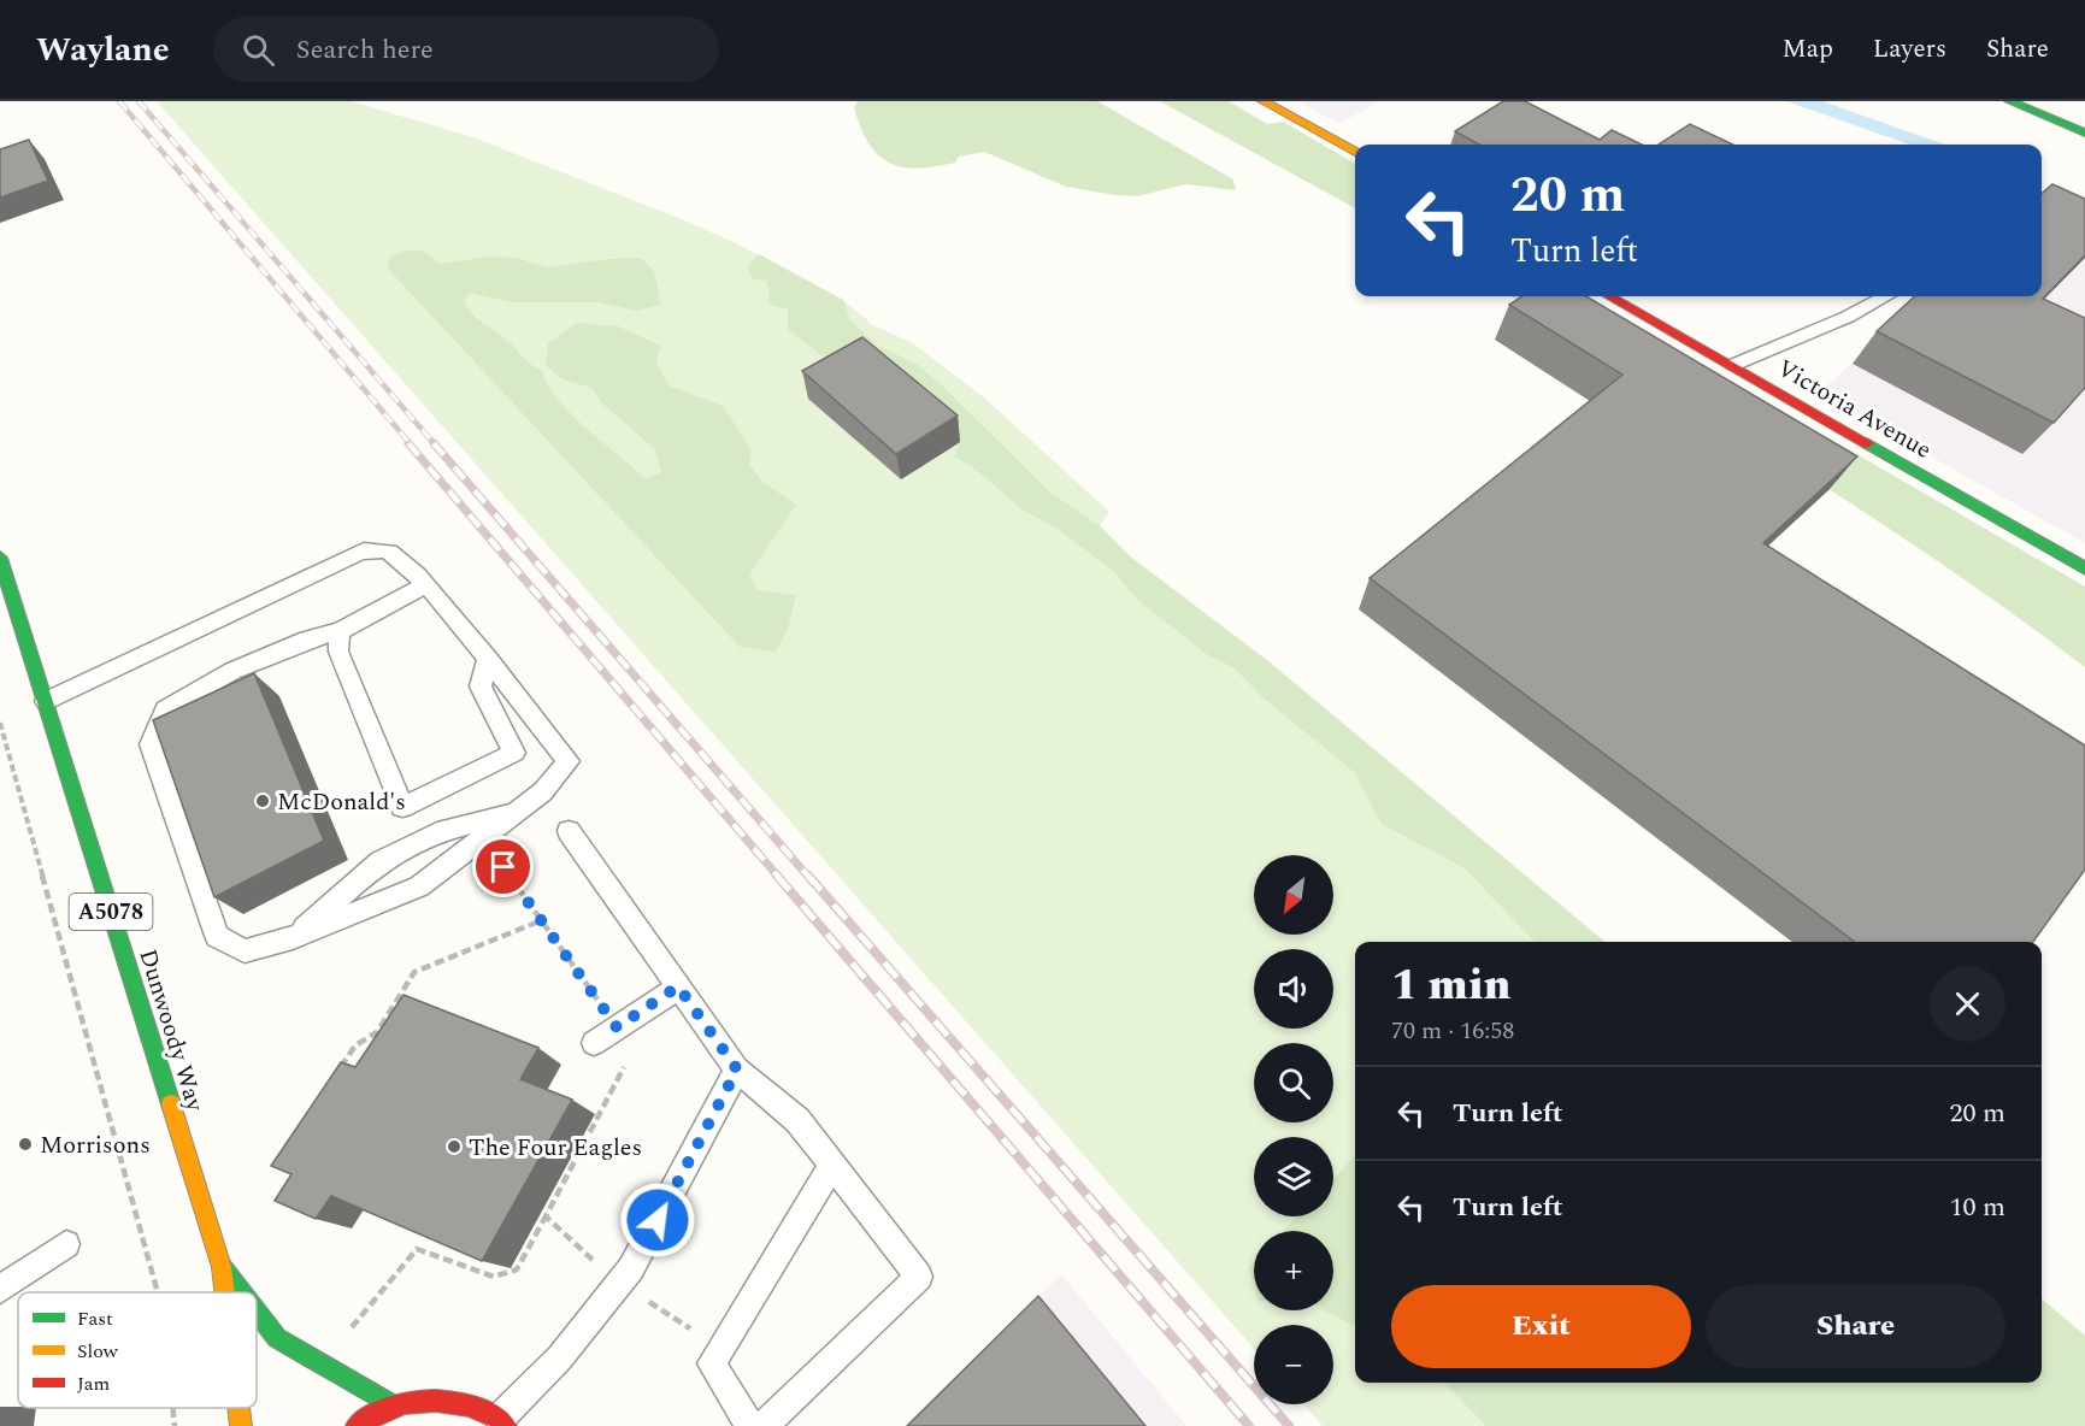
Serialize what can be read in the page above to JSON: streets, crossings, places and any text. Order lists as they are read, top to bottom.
{
  "streets": {
    "main road": ["Victoria Avenue", "A5078", "Dunwoody Way"]
  },
  "places": ["McDonald's", "Morrisons", "The Four Eagles"],
  "legend": ["Fast", "Slow", "Jam"],
  "north": "bottom left",
  "page": {
    "header": "Waylane",
    "search": "Search here",
    "nav": ["Map", "Layers", "Share"],
    "turn": ["20 m", "Turn left"],
    "map_buttons": ["+", "−"],
    "heading": ["1 min", "70 m · 16:58"],
    "list": [
      {
        "name": "Turn left",
        "value": "20 m"
      },
      {
        "name": "Turn left",
        "value": "10 m"
      }
    ],
    "buttons": ["Exit", "Share"]
  }
}
